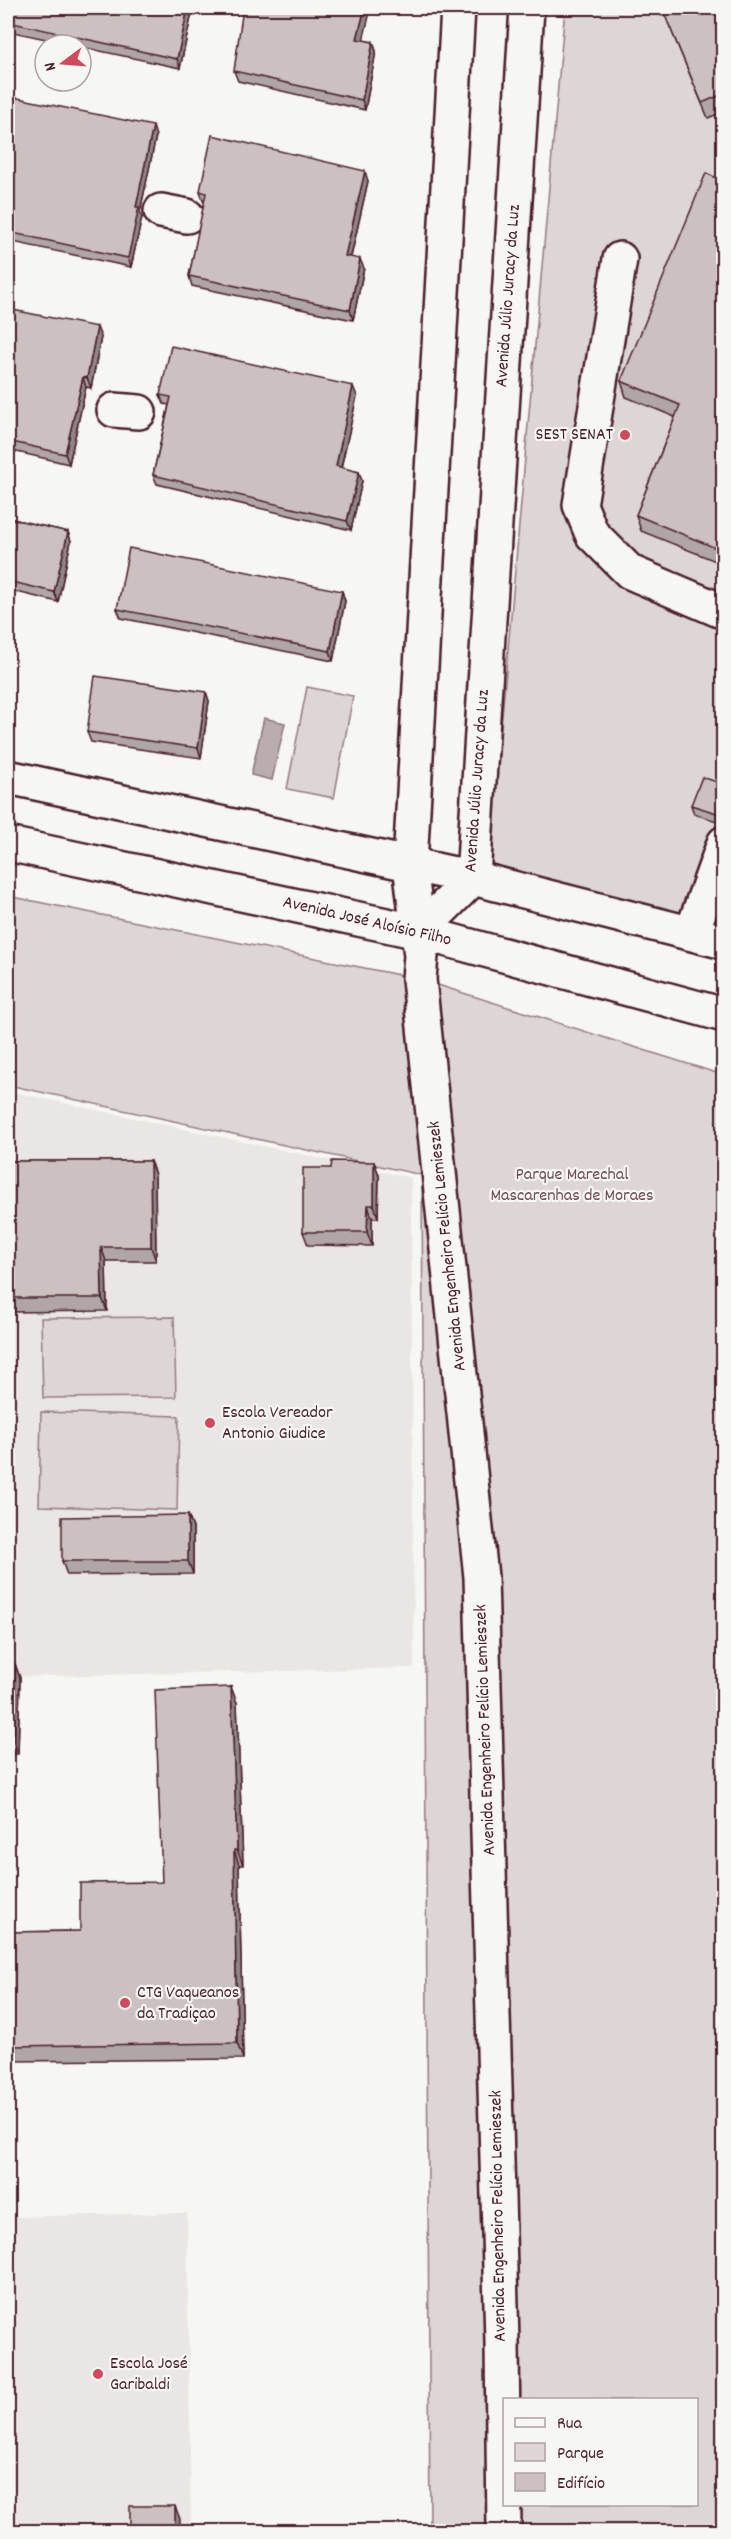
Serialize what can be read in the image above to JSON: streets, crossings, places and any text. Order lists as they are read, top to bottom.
{
  "streets": {
    "street": ["Avenida Júlio Juracy da Luz", "Avenida José Aloísio Filho", "Avenida Engenheiro Felício Lemieszek"]
  },
  "crossings": [
    ["Avenida Júlio Juracy da Luz", "Avenida José Aloísio Filho"],
    ["Avenida Júlio Juracy da Luz", "Avenida Engenheiro Felício Lemieszek"],
    ["Avenida José Aloísio Filho", "Avenida Engenheiro Felício Lemieszek"]
  ],
  "parks": ["Parque Marechal Mascarenhas de Moraes"],
  "places": [
    "SEST SENAT",
    "Escola Vereador Antonio Giudice",
    "CTG Vaqueanos da Tradiçao",
    "Escola José Garibaldi"
  ],
  "legend": ["Rua", "Parque", "Edifício"],
  "north": "left"
}
